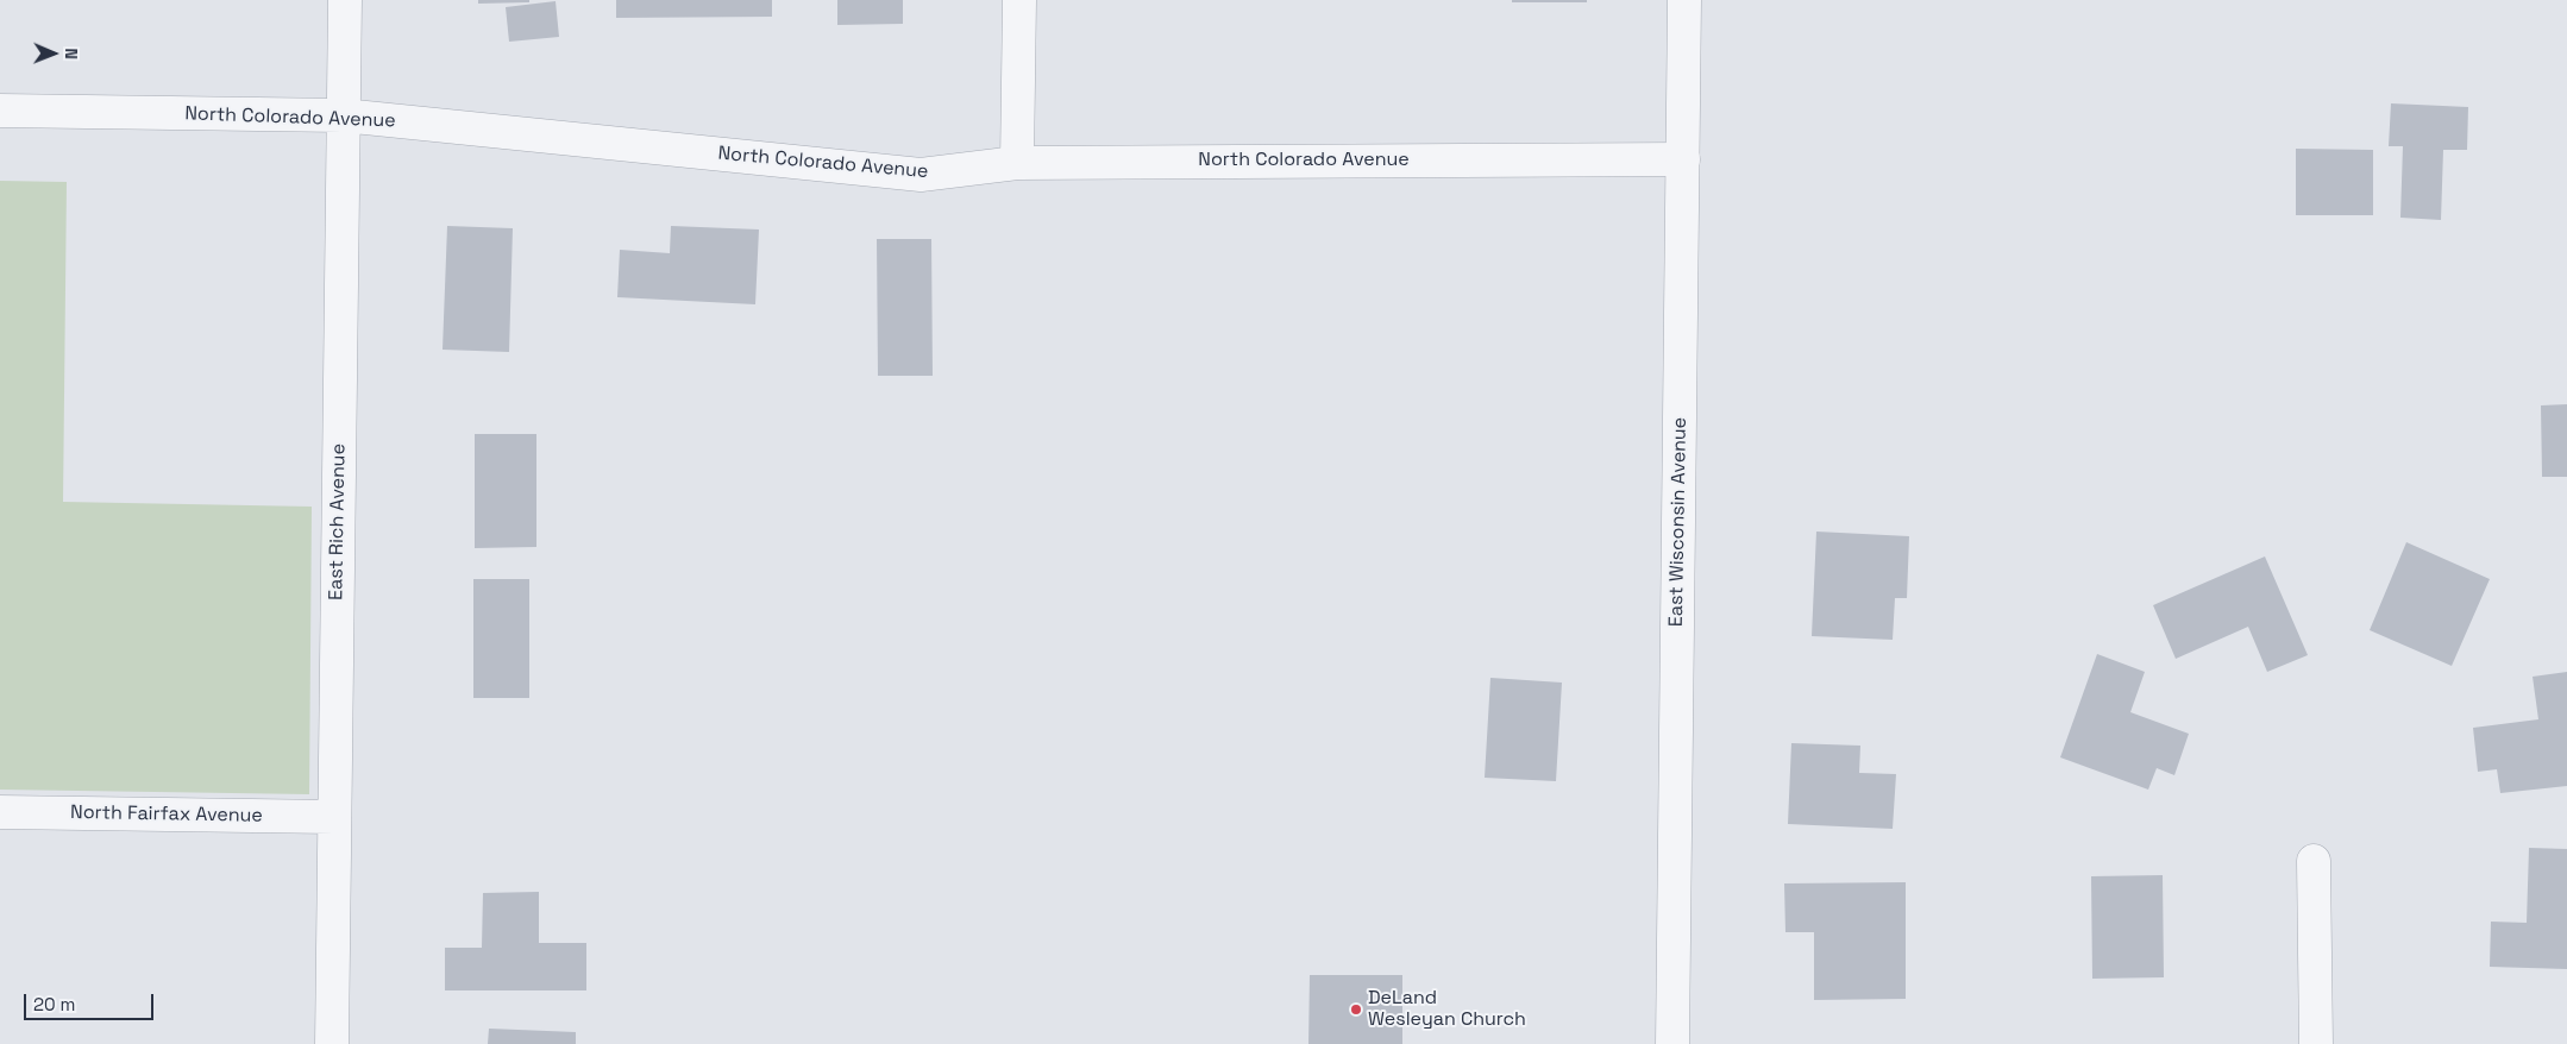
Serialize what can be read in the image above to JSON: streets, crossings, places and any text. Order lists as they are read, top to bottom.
{
  "streets": {
    "street": [
      "North Colorado Avenue",
      "East Rich Avenue",
      "East Wisconsin Avenue",
      "North Fairfax Avenue"
    ]
  },
  "crossings": [
    ["North Colorado Avenue", "East Rich Avenue"],
    ["North Colorado Avenue", "East Wisconsin Avenue"],
    ["East Rich Avenue", "North Fairfax Avenue"]
  ],
  "places": ["DeLand Wesleyan Church"],
  "scale_bar": "20 m",
  "north": "right"
}
